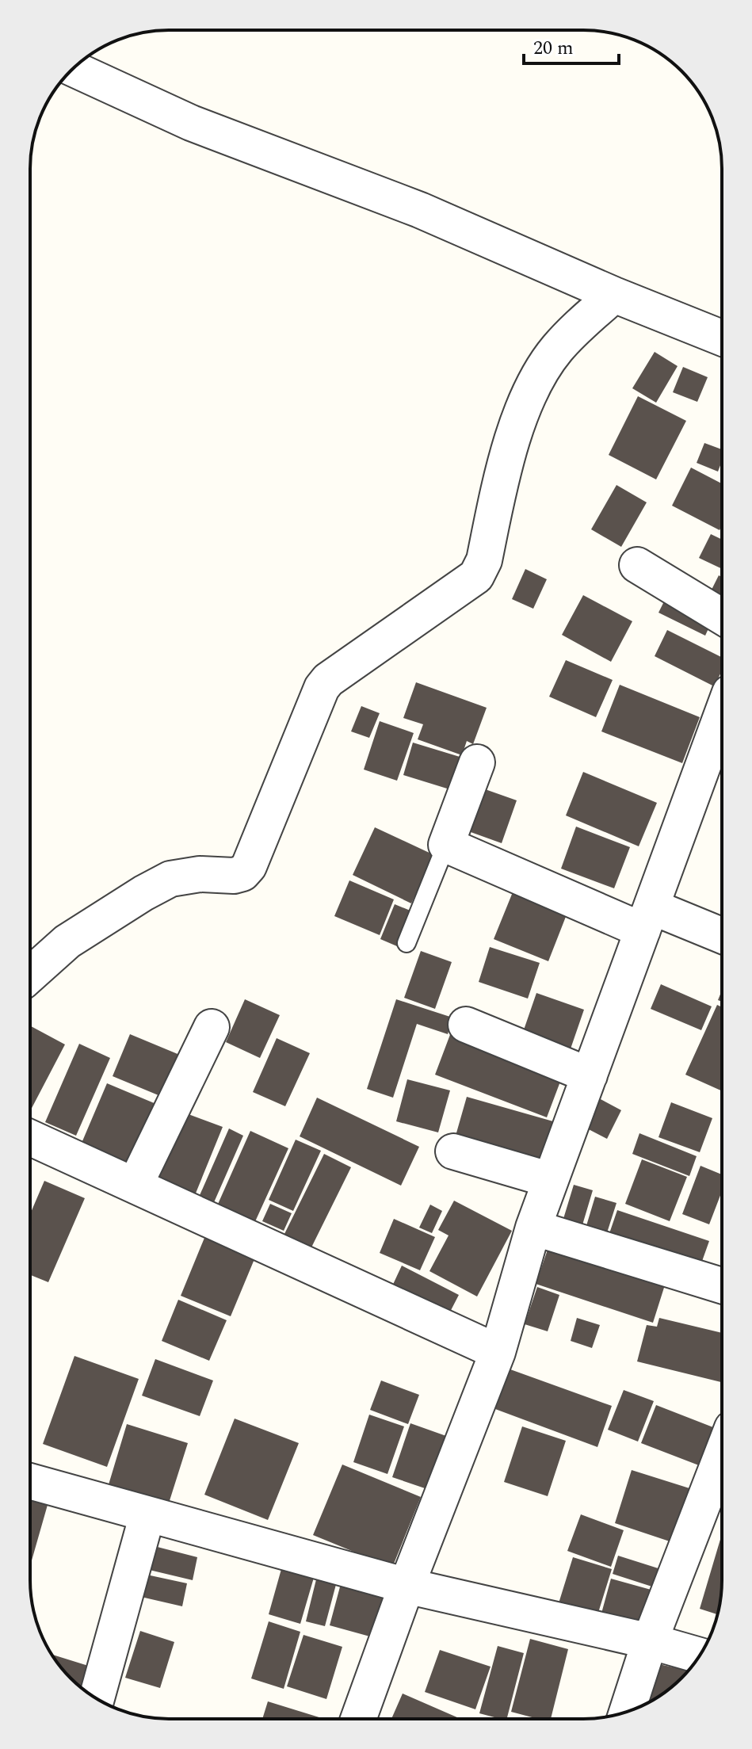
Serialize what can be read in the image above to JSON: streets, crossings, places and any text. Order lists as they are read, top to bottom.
{
  "scale_bar": "20 m"
}
